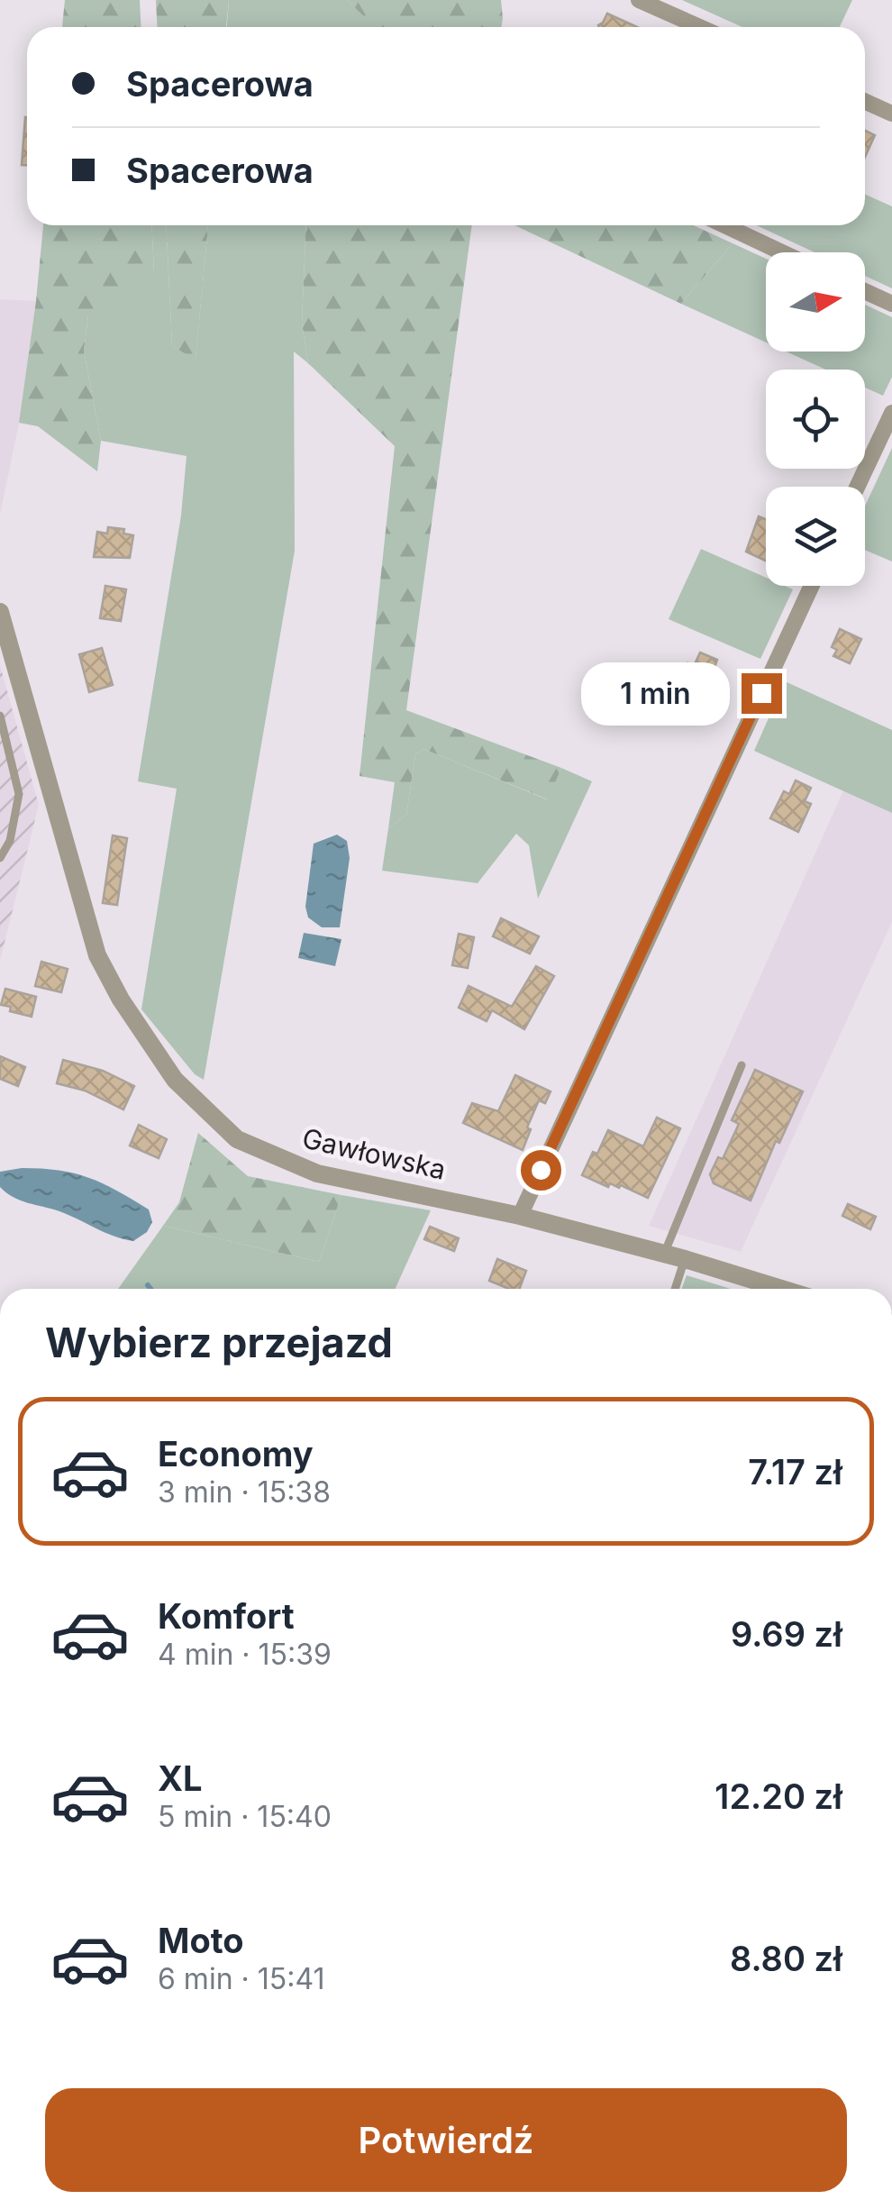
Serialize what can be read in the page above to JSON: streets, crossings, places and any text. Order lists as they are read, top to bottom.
{
  "streets": {
    "street": ["Gawłowska"]
  },
  "north": "right",
  "page": {
    "banner": ["Spacerowa", "Spacerowa"],
    "bubble": "1 min",
    "heading": "Wybierz przejazd",
    "list": [
      {
        "name": "Economy",
        "note": "3 min · 15:38",
        "value": "7.17 zł"
      },
      {
        "name": "Komfort",
        "note": "4 min · 15:39",
        "value": "9.69 zł"
      },
      {
        "name": "XL",
        "note": "5 min · 15:40",
        "value": "12.20 zł"
      },
      {
        "name": "Moto",
        "note": "6 min · 15:41",
        "value": "8.80 zł"
      }
    ],
    "buttons": "Potwierdź"
  }
}
